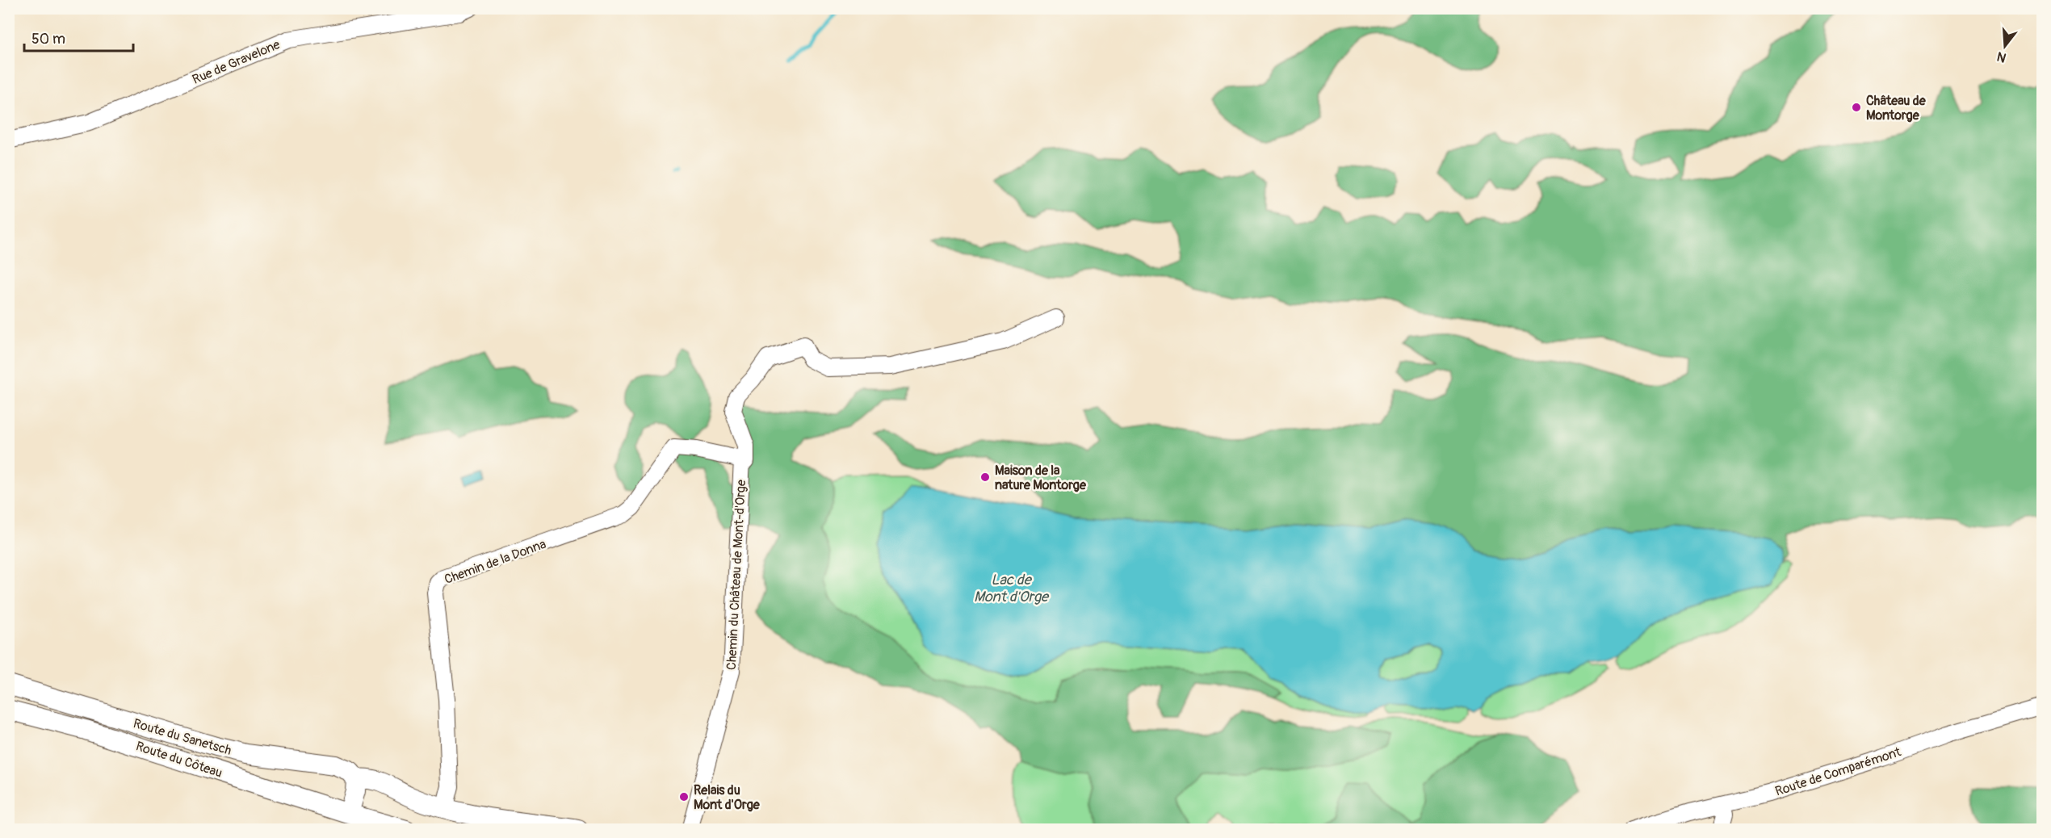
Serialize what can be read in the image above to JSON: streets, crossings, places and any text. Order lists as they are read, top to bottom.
{
  "streets": {
    "street": [
      "Rue de Gravelone",
      "Chemin de la Donna",
      "Chemin du Château de Mont-d'Orge",
      "Route du Sanetsch",
      "Route du Côteau",
      "Route de Comparémont"
    ]
  },
  "crossings": [
    ["Chemin de la Donna", "Chemin du Château de Mont-d'Orge"]
  ],
  "water": ["Lac de Mont d'Orge"],
  "places": ["Château de Montorge", "Maison de la nature Montorge", "Relais du Mont d'Orge"],
  "scale_bar": "50 m",
  "north": "bottom"
}
